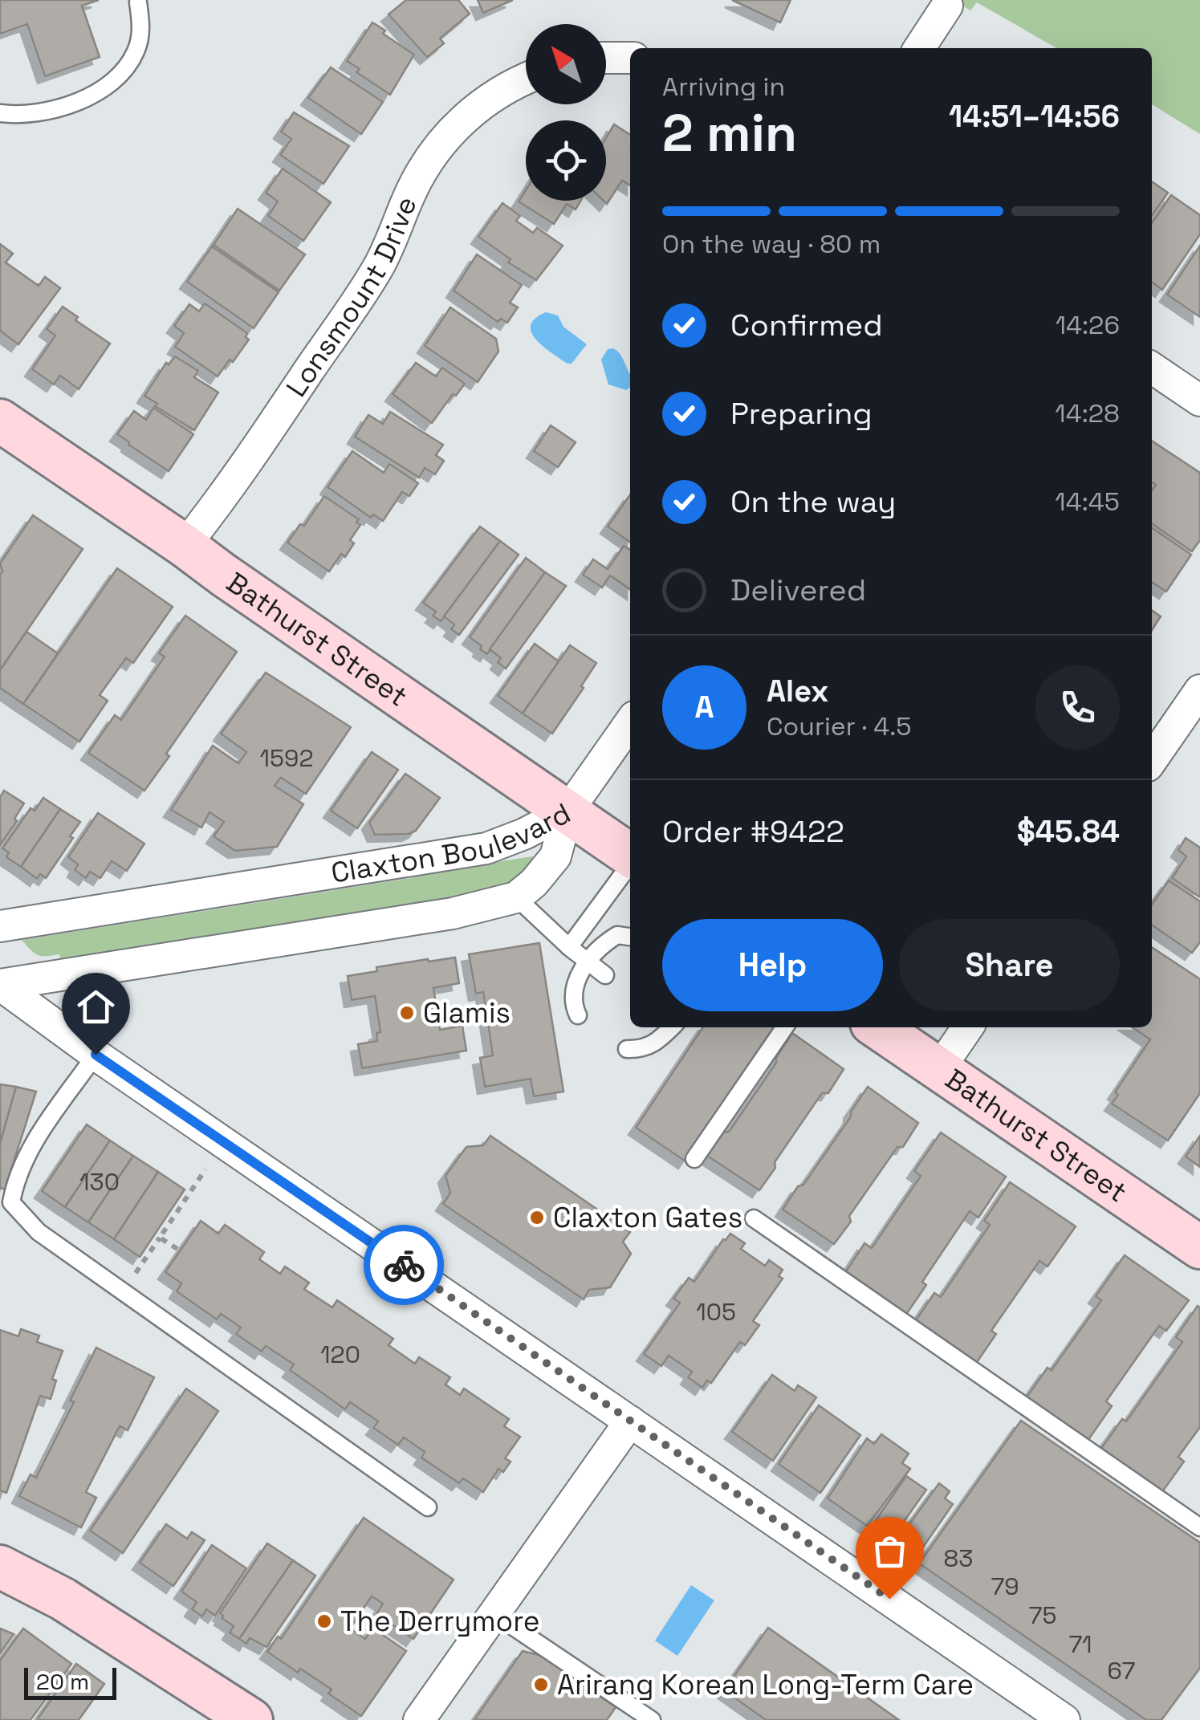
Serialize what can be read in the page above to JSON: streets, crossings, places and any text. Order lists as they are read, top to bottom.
{
  "streets": {
    "main road": ["Bathurst Street"],
    "street": ["Lonsmount Drive", "Claxton Boulevard"]
  },
  "crossings": [
    ["Lonsmount Drive", "Bathurst Street"],
    ["Bathurst Street", "Claxton Boulevard"]
  ],
  "places": [
    "Glamis",
    "Claxton Gates",
    "The Derrymore",
    "Arirang Korean Long-Term Care"
  ],
  "house_numbers": [
    "1592",
    "130",
    "105",
    "120",
    "83",
    "79",
    "75",
    "71",
    "67"
  ],
  "scale_bar": "20 m",
  "north": "top left",
  "page": {
    "heading": ["2 min", "Arriving in", "14:51–14:56"],
    "panel": [
      "Alex",
      "Courier · 4.5",
      "Order #9422",
      "$45.84"
    ],
    "bar": "On the way · 80 m",
    "list": [
      ["Confirmed", "14:26"],
      ["Preparing", "14:28"],
      ["On the way", "14:45"],
      "Delivered"
    ],
    "round": "A",
    "buttons": ["Help", "Share"],
    "scale": "20 m"
  }
}
